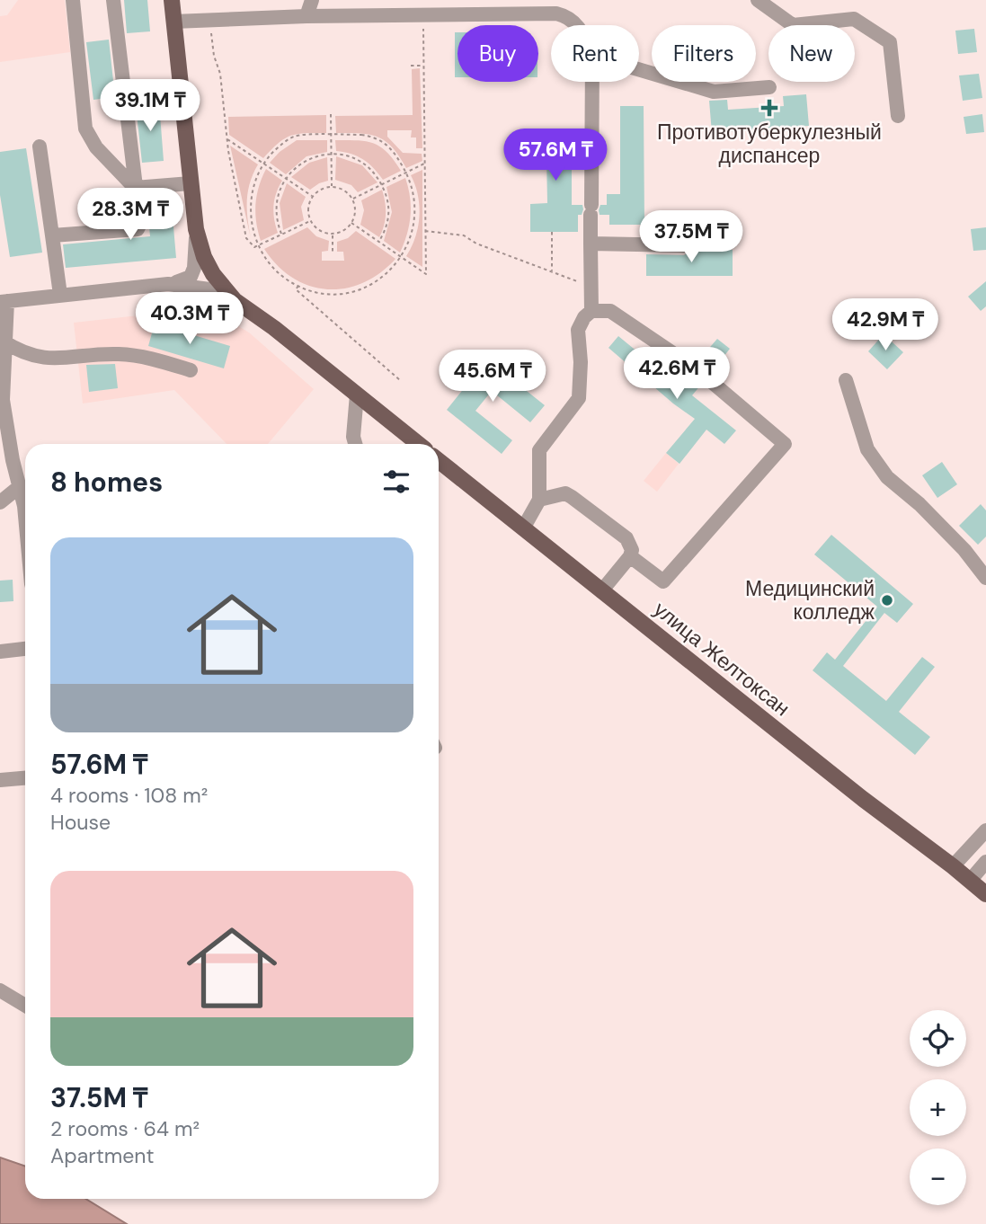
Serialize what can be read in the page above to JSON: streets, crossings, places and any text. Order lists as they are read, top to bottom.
{
  "streets": {
    "main road": ["улица Желтоксан"]
  },
  "places": {
    "health": ["Противотуберкулезный диспансер"],
    "other": ["Медицинский колледж"]
  },
  "page": {
    "chip": [
      "Buy",
      "Rent",
      "Filters",
      "New"
    ],
    "price": [
      "39.1M ₸",
      "57.6M ₸",
      "28.3M ₸",
      "37.5M ₸",
      "40.3M ₸",
      "42.9M ₸",
      "42.6M ₸",
      "45.6M ₸"
    ],
    "heading": "8 homes",
    "list": [
      {
        "name": "57.6M ₸",
        "note": "4 rooms · 108 m² · House"
      },
      {
        "name": "37.5M ₸",
        "note": "2 rooms · 64 m² · Apartment"
      }
    ],
    "map_buttons": ["+", "−"]
  }
}
